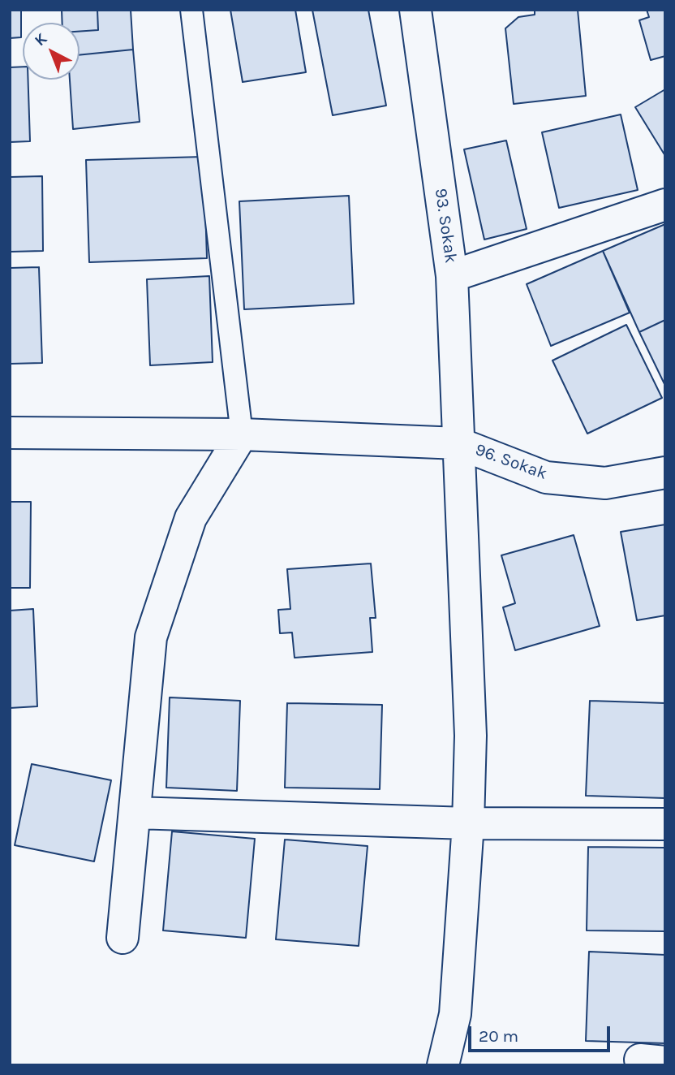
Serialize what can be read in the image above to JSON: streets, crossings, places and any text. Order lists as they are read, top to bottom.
{
  "streets": {
    "street": ["93. Sokak", "96. Sokak"]
  },
  "crossings": [
    ["93. Sokak", "96. Sokak"]
  ],
  "scale_bar": "20 m",
  "north": "top left"
}
